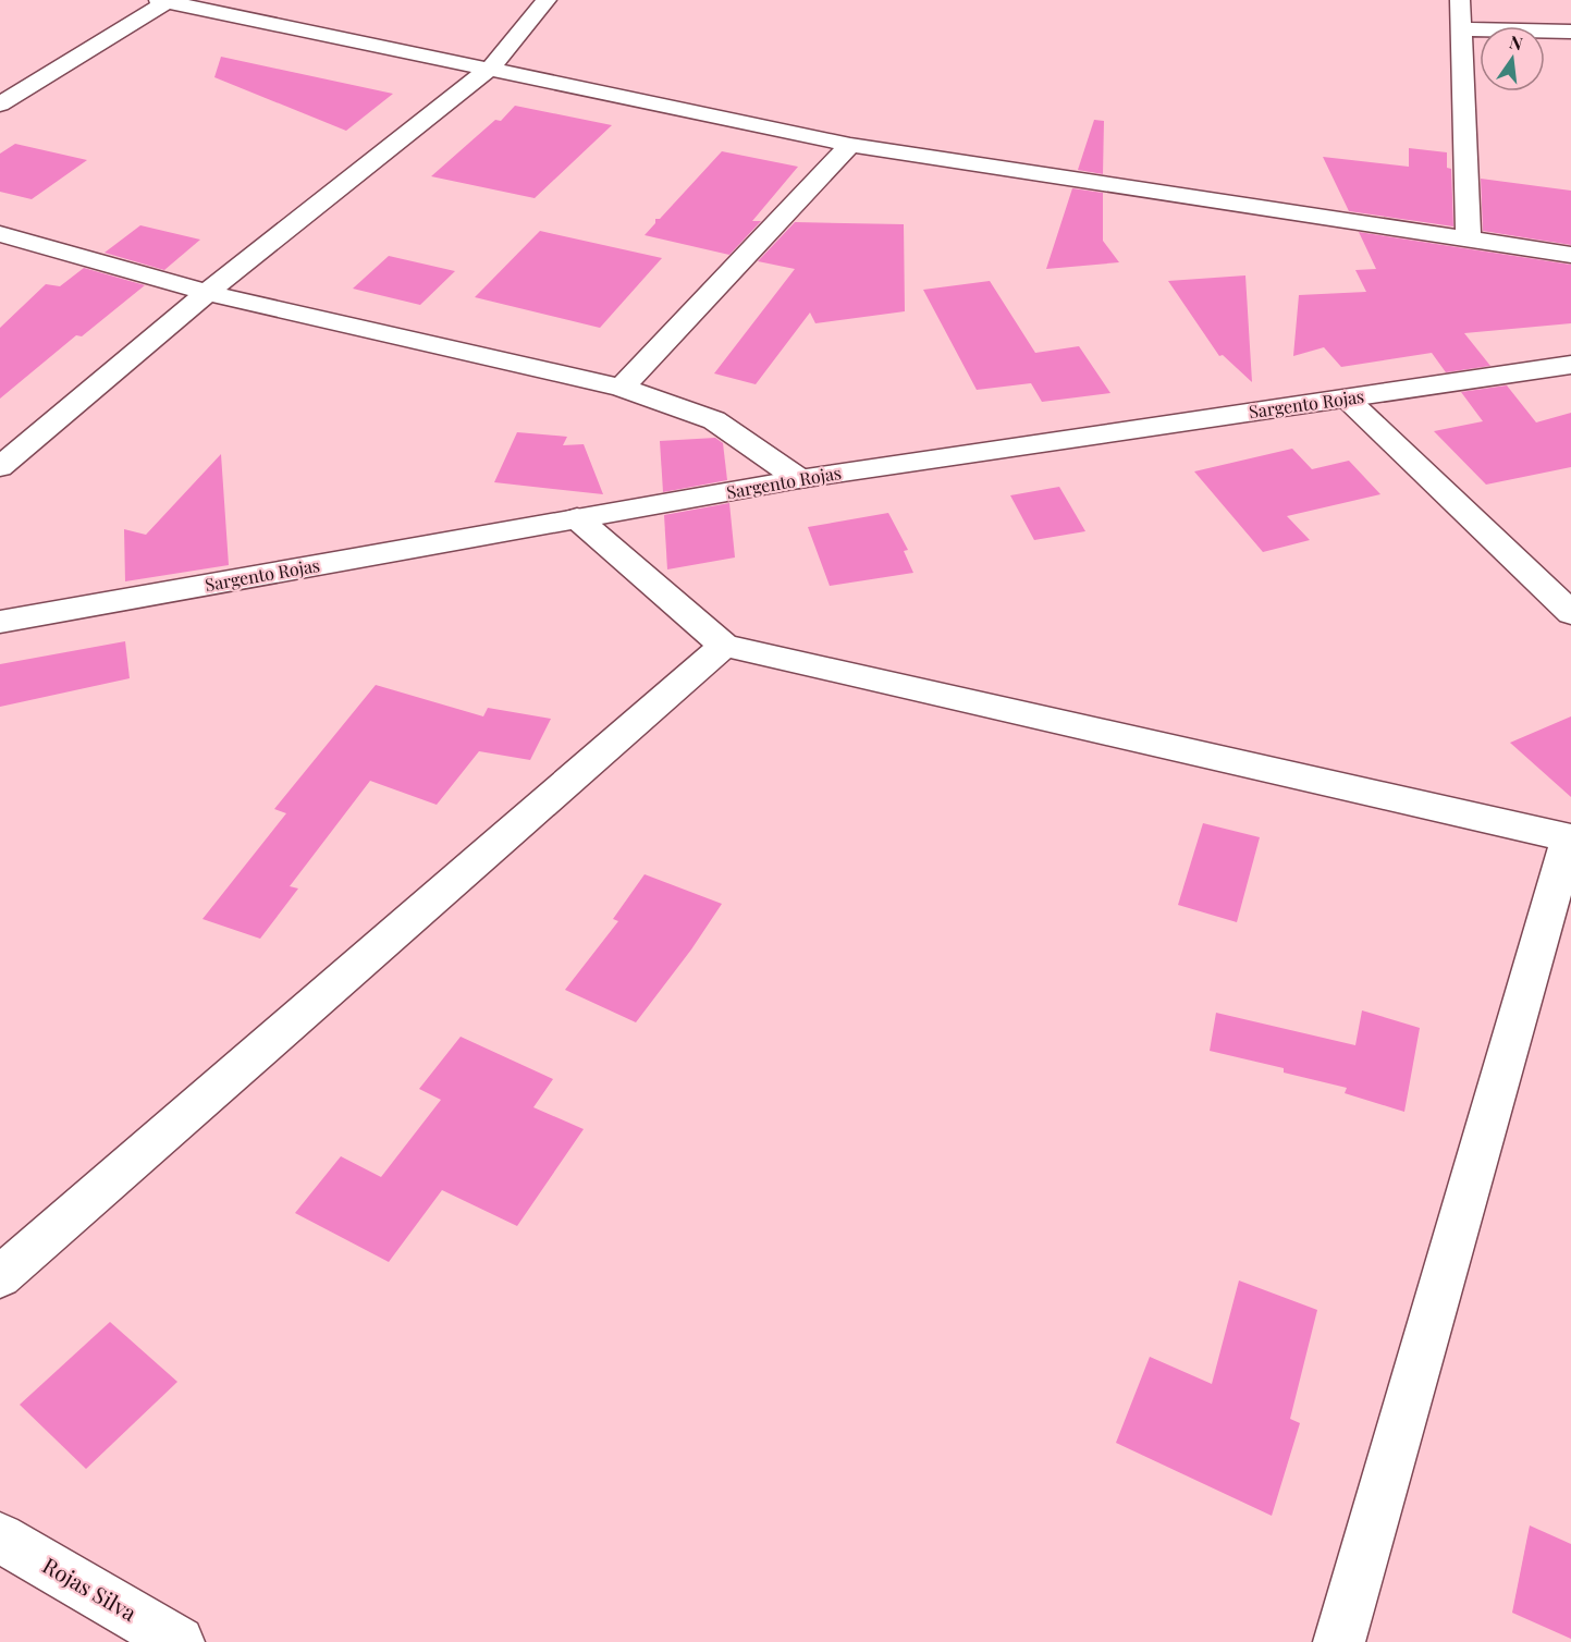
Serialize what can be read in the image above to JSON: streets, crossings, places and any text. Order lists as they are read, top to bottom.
{
  "streets": {
    "street": ["Sargento Rojas", "Rojas Silva"]
  },
  "north": "top"
}
